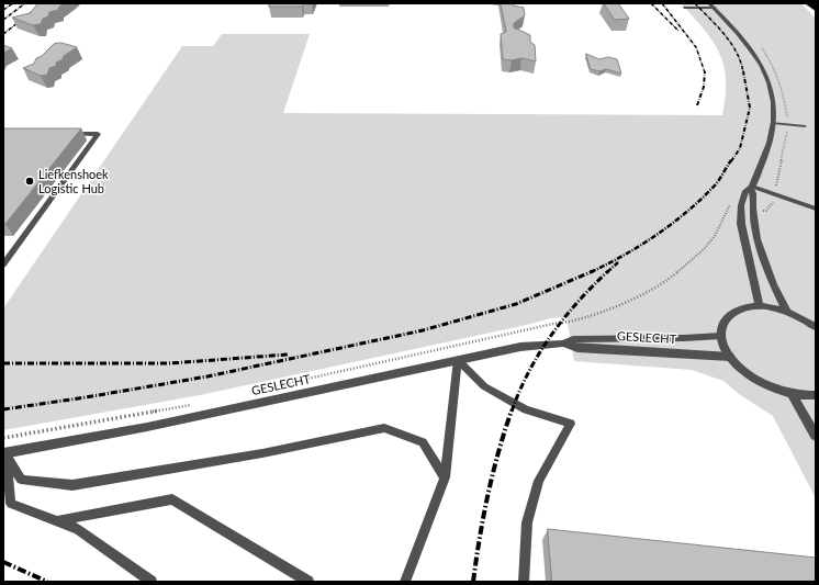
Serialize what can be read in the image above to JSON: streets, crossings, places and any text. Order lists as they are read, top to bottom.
{
  "streets": {
    "street": ["GESLECHT"]
  },
  "places": ["Liefkenshoek Logistic Hub"]
}
